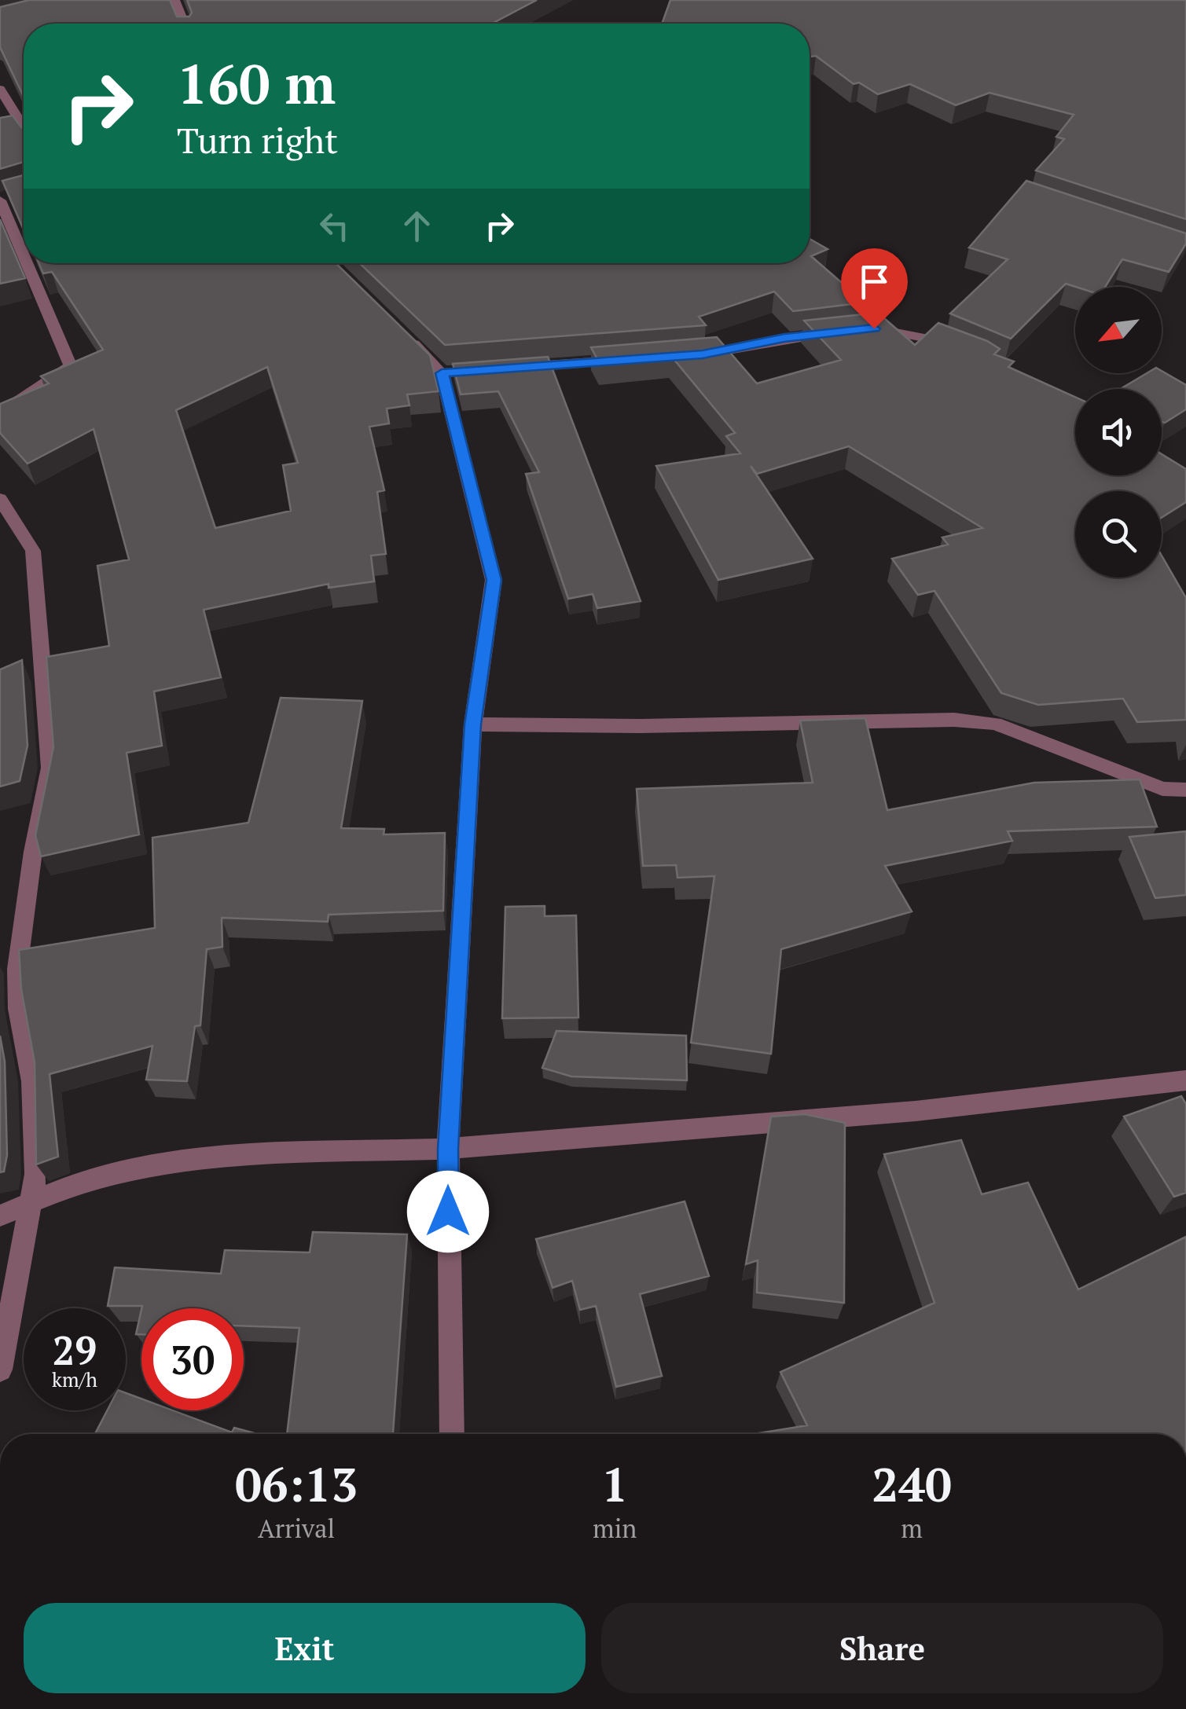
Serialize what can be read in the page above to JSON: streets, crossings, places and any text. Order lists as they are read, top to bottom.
{
  "north": "bottom left",
  "page": {
    "turn": ["160 m", "Turn right"],
    "speed": "29 km/h",
    "limit": "30",
    "eta": [
      "06:13",
      "Arrival",
      "1",
      "min",
      "240",
      "m"
    ],
    "buttons": ["Exit", "Share"]
  }
}
